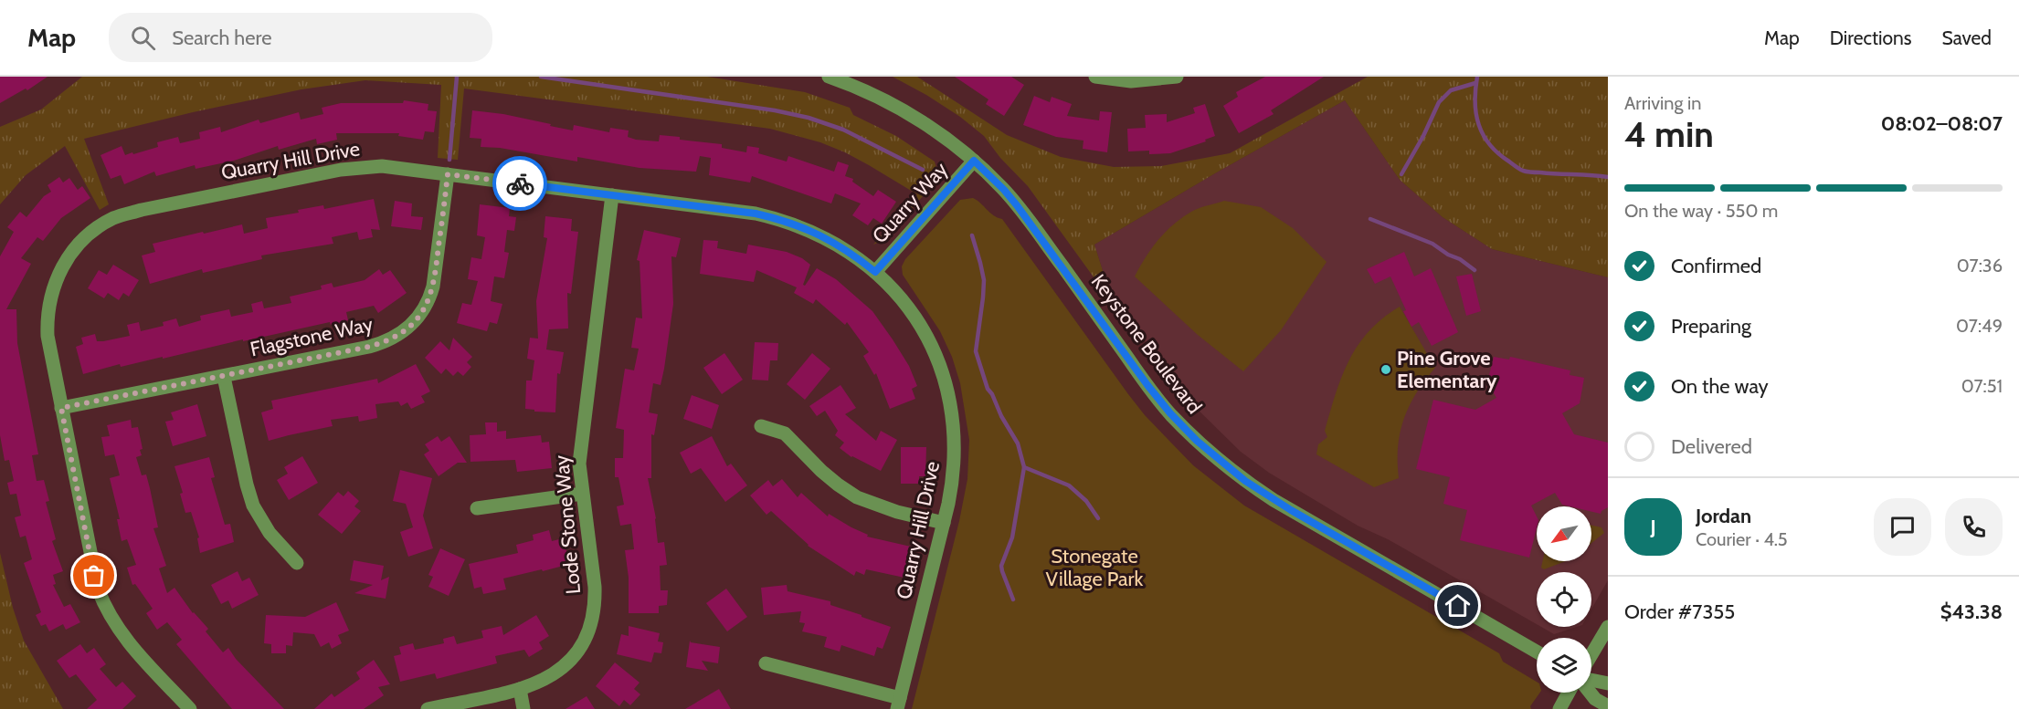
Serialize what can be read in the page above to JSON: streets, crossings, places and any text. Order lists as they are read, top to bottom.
{
  "streets": {
    "street": [
      "Quarry Hill Drive",
      "Quarry Way",
      "Flagstone Way",
      "Keystone Boulevard",
      "Lode Stone Way"
    ]
  },
  "crossings": [
    ["Quarry Hill Drive", "Quarry Way"],
    ["Quarry Hill Drive", "Flagstone Way"],
    ["Quarry Hill Drive", "Lode Stone Way"],
    ["Quarry Way", "Keystone Boulevard"]
  ],
  "parks": ["Stonegate Village Park"],
  "places": ["Pine Grove Elementary"],
  "north": "bottom left",
  "page": {
    "header": "Map",
    "search": "Search here",
    "nav": ["Map", "Directions", "Saved"],
    "heading": ["4 min", "Arriving in", "08:02–08:07"],
    "panel": [
      "Jordan",
      "Courier · 4.5",
      "Order #7355",
      "$43.38"
    ],
    "bar": "On the way · 550 m",
    "list": [
      ["Confirmed", "07:36"],
      ["Preparing", "07:49"],
      ["On the way", "07:51"],
      "Delivered"
    ],
    "round": "J"
  }
}
